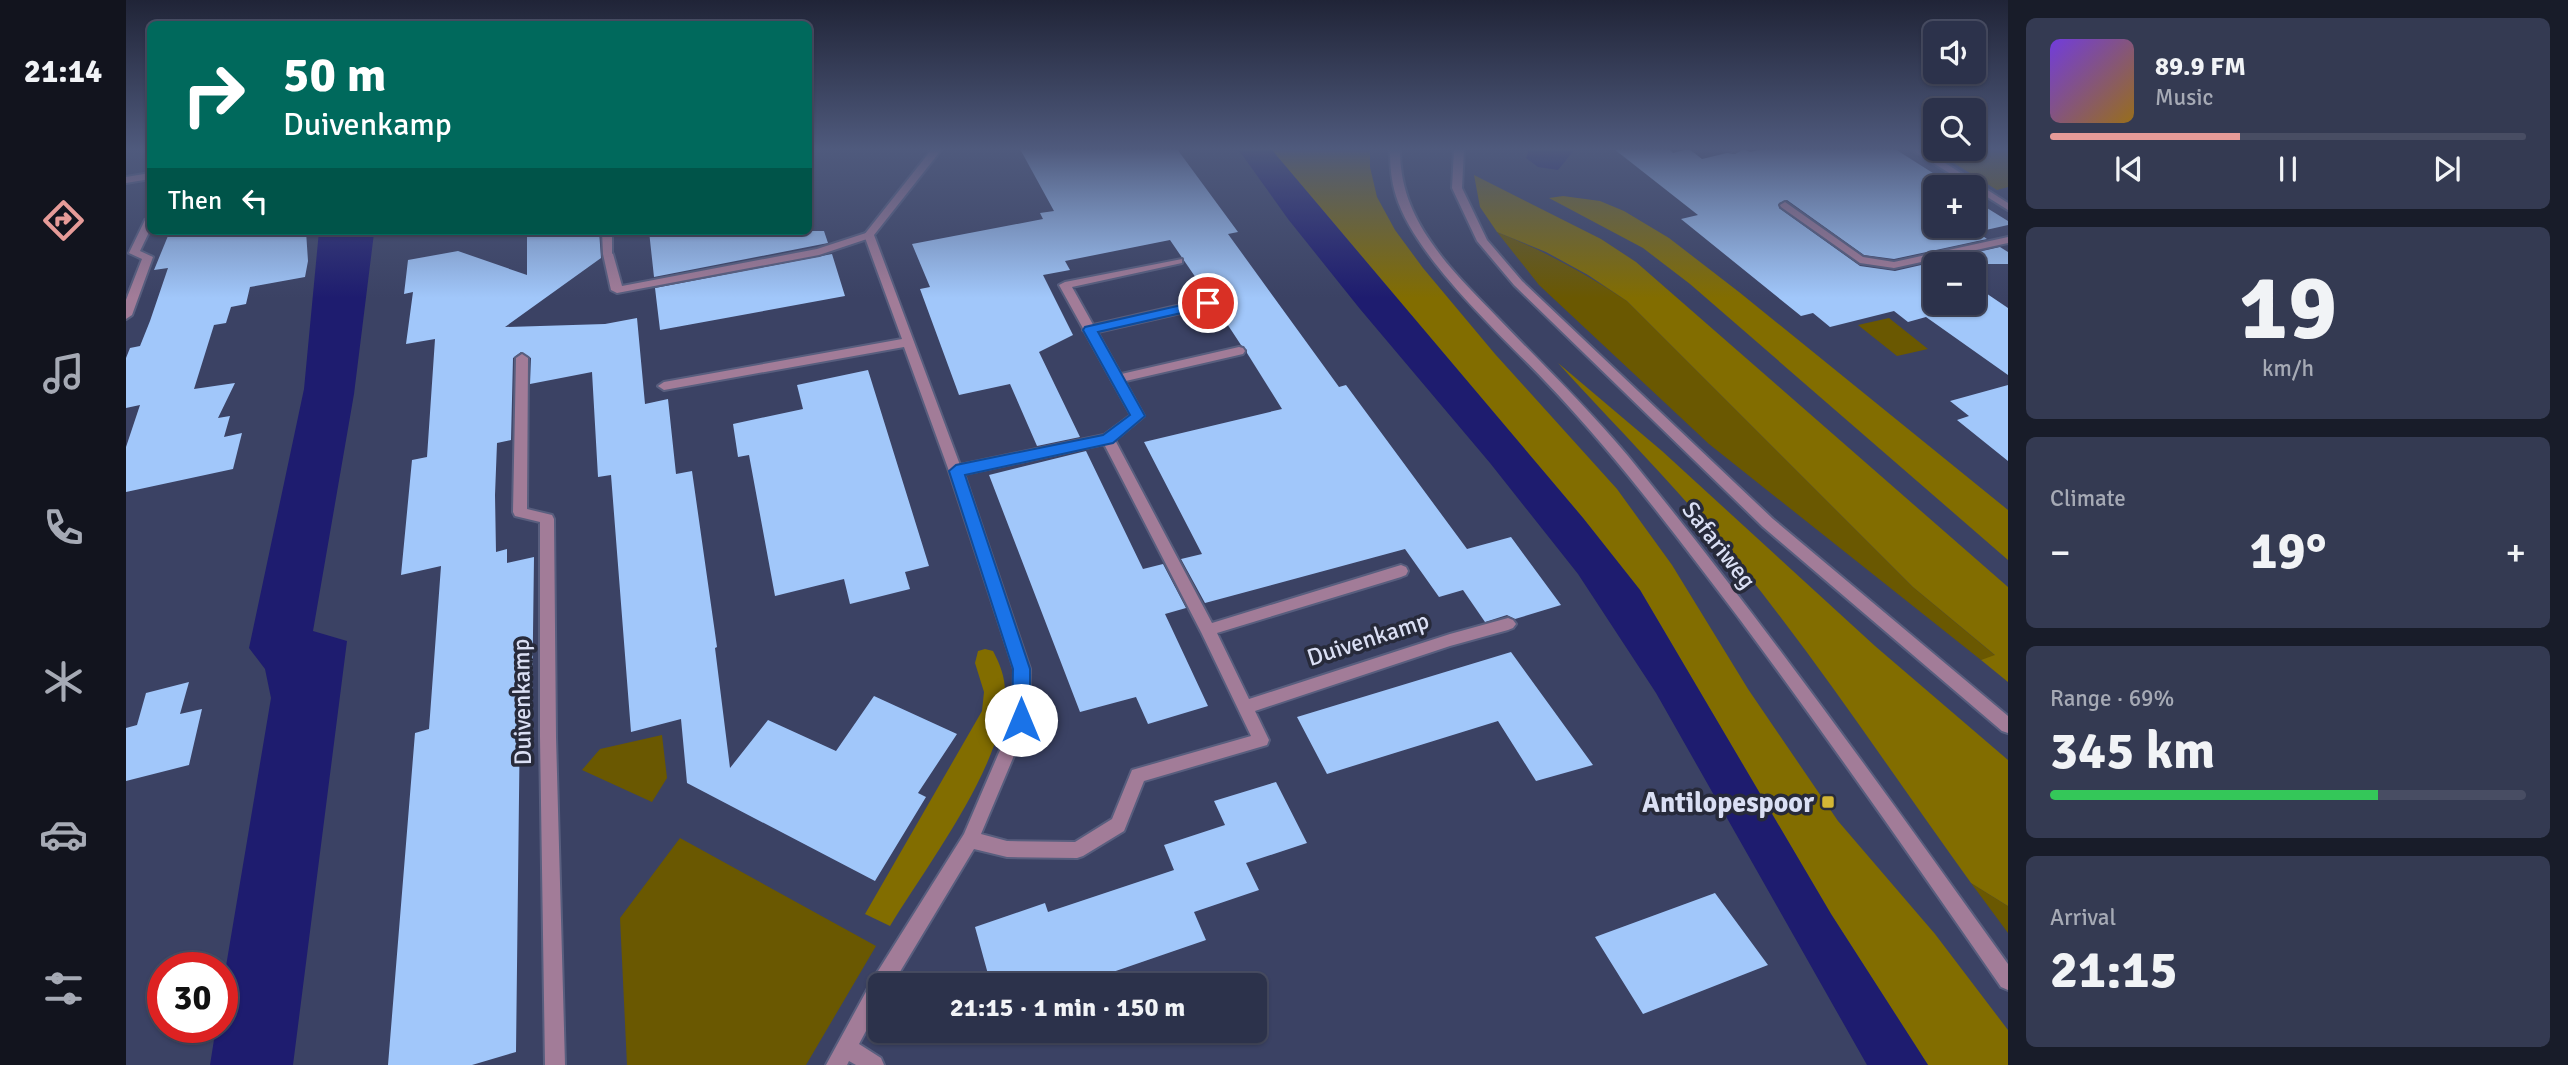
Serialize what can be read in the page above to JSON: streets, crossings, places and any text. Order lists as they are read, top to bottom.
{
  "streets": {
    "street": ["Safariweg", "Duivenkamp"]
  },
  "places": {
    "transit": ["Antilopespoor"]
  },
  "page": {
    "tabs": "21:14",
    "map_buttons": ["+", "−"],
    "turn": ["50 m", "Duivenkamp"],
    "song": ["89.9 FM", "Music"],
    "then": "Then",
    "tile": [
      ["19", "km/h"],
      "Climate",
      ["Range · 69%", "345 km"],
      ["Arrival", "21:15"]
    ],
    "heat": ["−", "19°", "+"],
    "limit": "30",
    "trip": "21:15 · 1 min · 150 m"
  }
}
